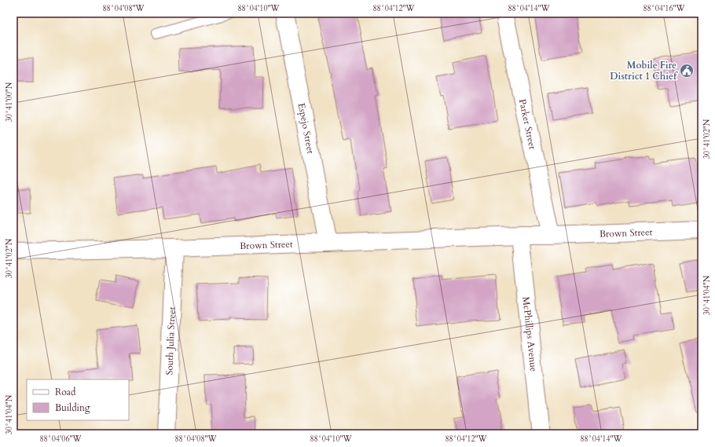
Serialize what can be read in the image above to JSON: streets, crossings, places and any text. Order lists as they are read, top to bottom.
{
  "streets": {
    "street": [
      "Parker Street",
      "Espejo Street",
      "Brown Street",
      "McPhillips Avenue",
      "South Julia Street"
    ]
  },
  "crossings": [
    ["Parker Street", "Brown Street"],
    ["Espejo Street", "Brown Street"],
    ["Brown Street", "McPhillips Avenue"],
    ["Brown Street", "South Julia Street"]
  ],
  "places": {
    "public building": ["Mobile Fire District 1 Chief"]
  },
  "legend": ["Road", "Building"],
  "coordinates": [
    "88°04'08\"W",
    "88°04'10\"W",
    "88°04'12\"W",
    "88°04'14\"W",
    "88°04'16\"W",
    "30°41'00\"N",
    "30°41'02\"N",
    "30°41'04\"N",
    "88°04'06\"W"
  ]
}
